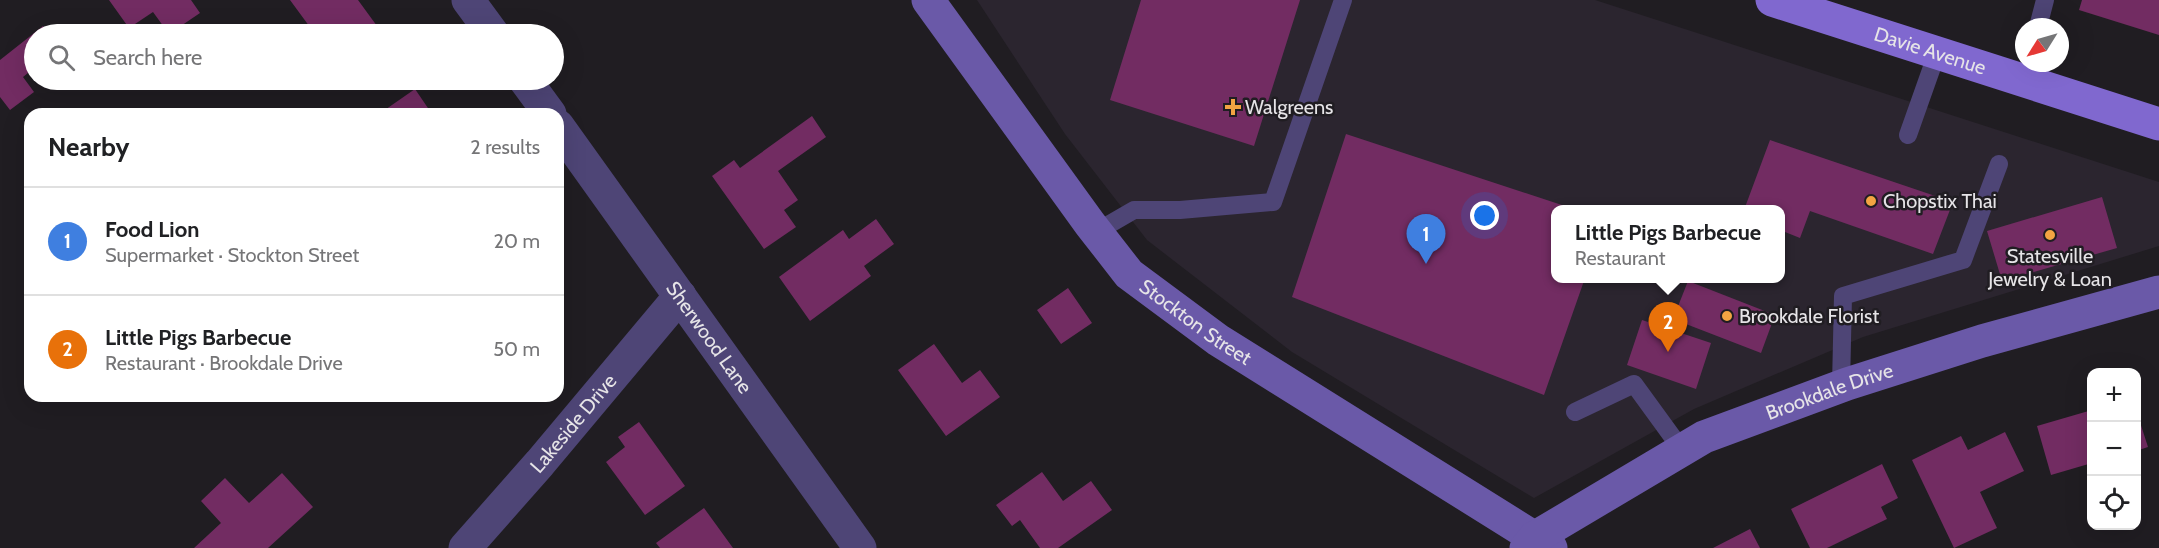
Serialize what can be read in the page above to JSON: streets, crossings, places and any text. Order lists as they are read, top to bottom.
{
  "streets": {
    "main road": ["Davie Avenue"],
    "street": [
      "Stockton Street",
      "Sherwood Lane",
      "Brookdale Drive",
      "Lakeside Drive"
    ]
  },
  "crossings": [
    ["Stockton Street", "Brookdale Drive"],
    ["Sherwood Lane", "Lakeside Drive"]
  ],
  "places": {
    "health": ["Walgreens"],
    "other": ["Chopstix Thai", "Statesville Jewelry & Loan", "Brookdale Florist"]
  },
  "north": "bottom left",
  "page": {
    "search": "Search here",
    "heading": ["Nearby", "2 results"],
    "list": [
      {
        "mark": "1",
        "name": "Food Lion",
        "note": "Supermarket · Stockton Street",
        "value": "20 m"
      },
      {
        "mark": "2",
        "name": "Little Pigs Barbecue",
        "note": "Restaurant · Brookdale Drive",
        "value": "50 m"
      }
    ],
    "popup": ["Little Pigs Barbecue", "Restaurant"],
    "pins": ["1", "2"],
    "map_buttons": ["+", "−"]
  }
}
